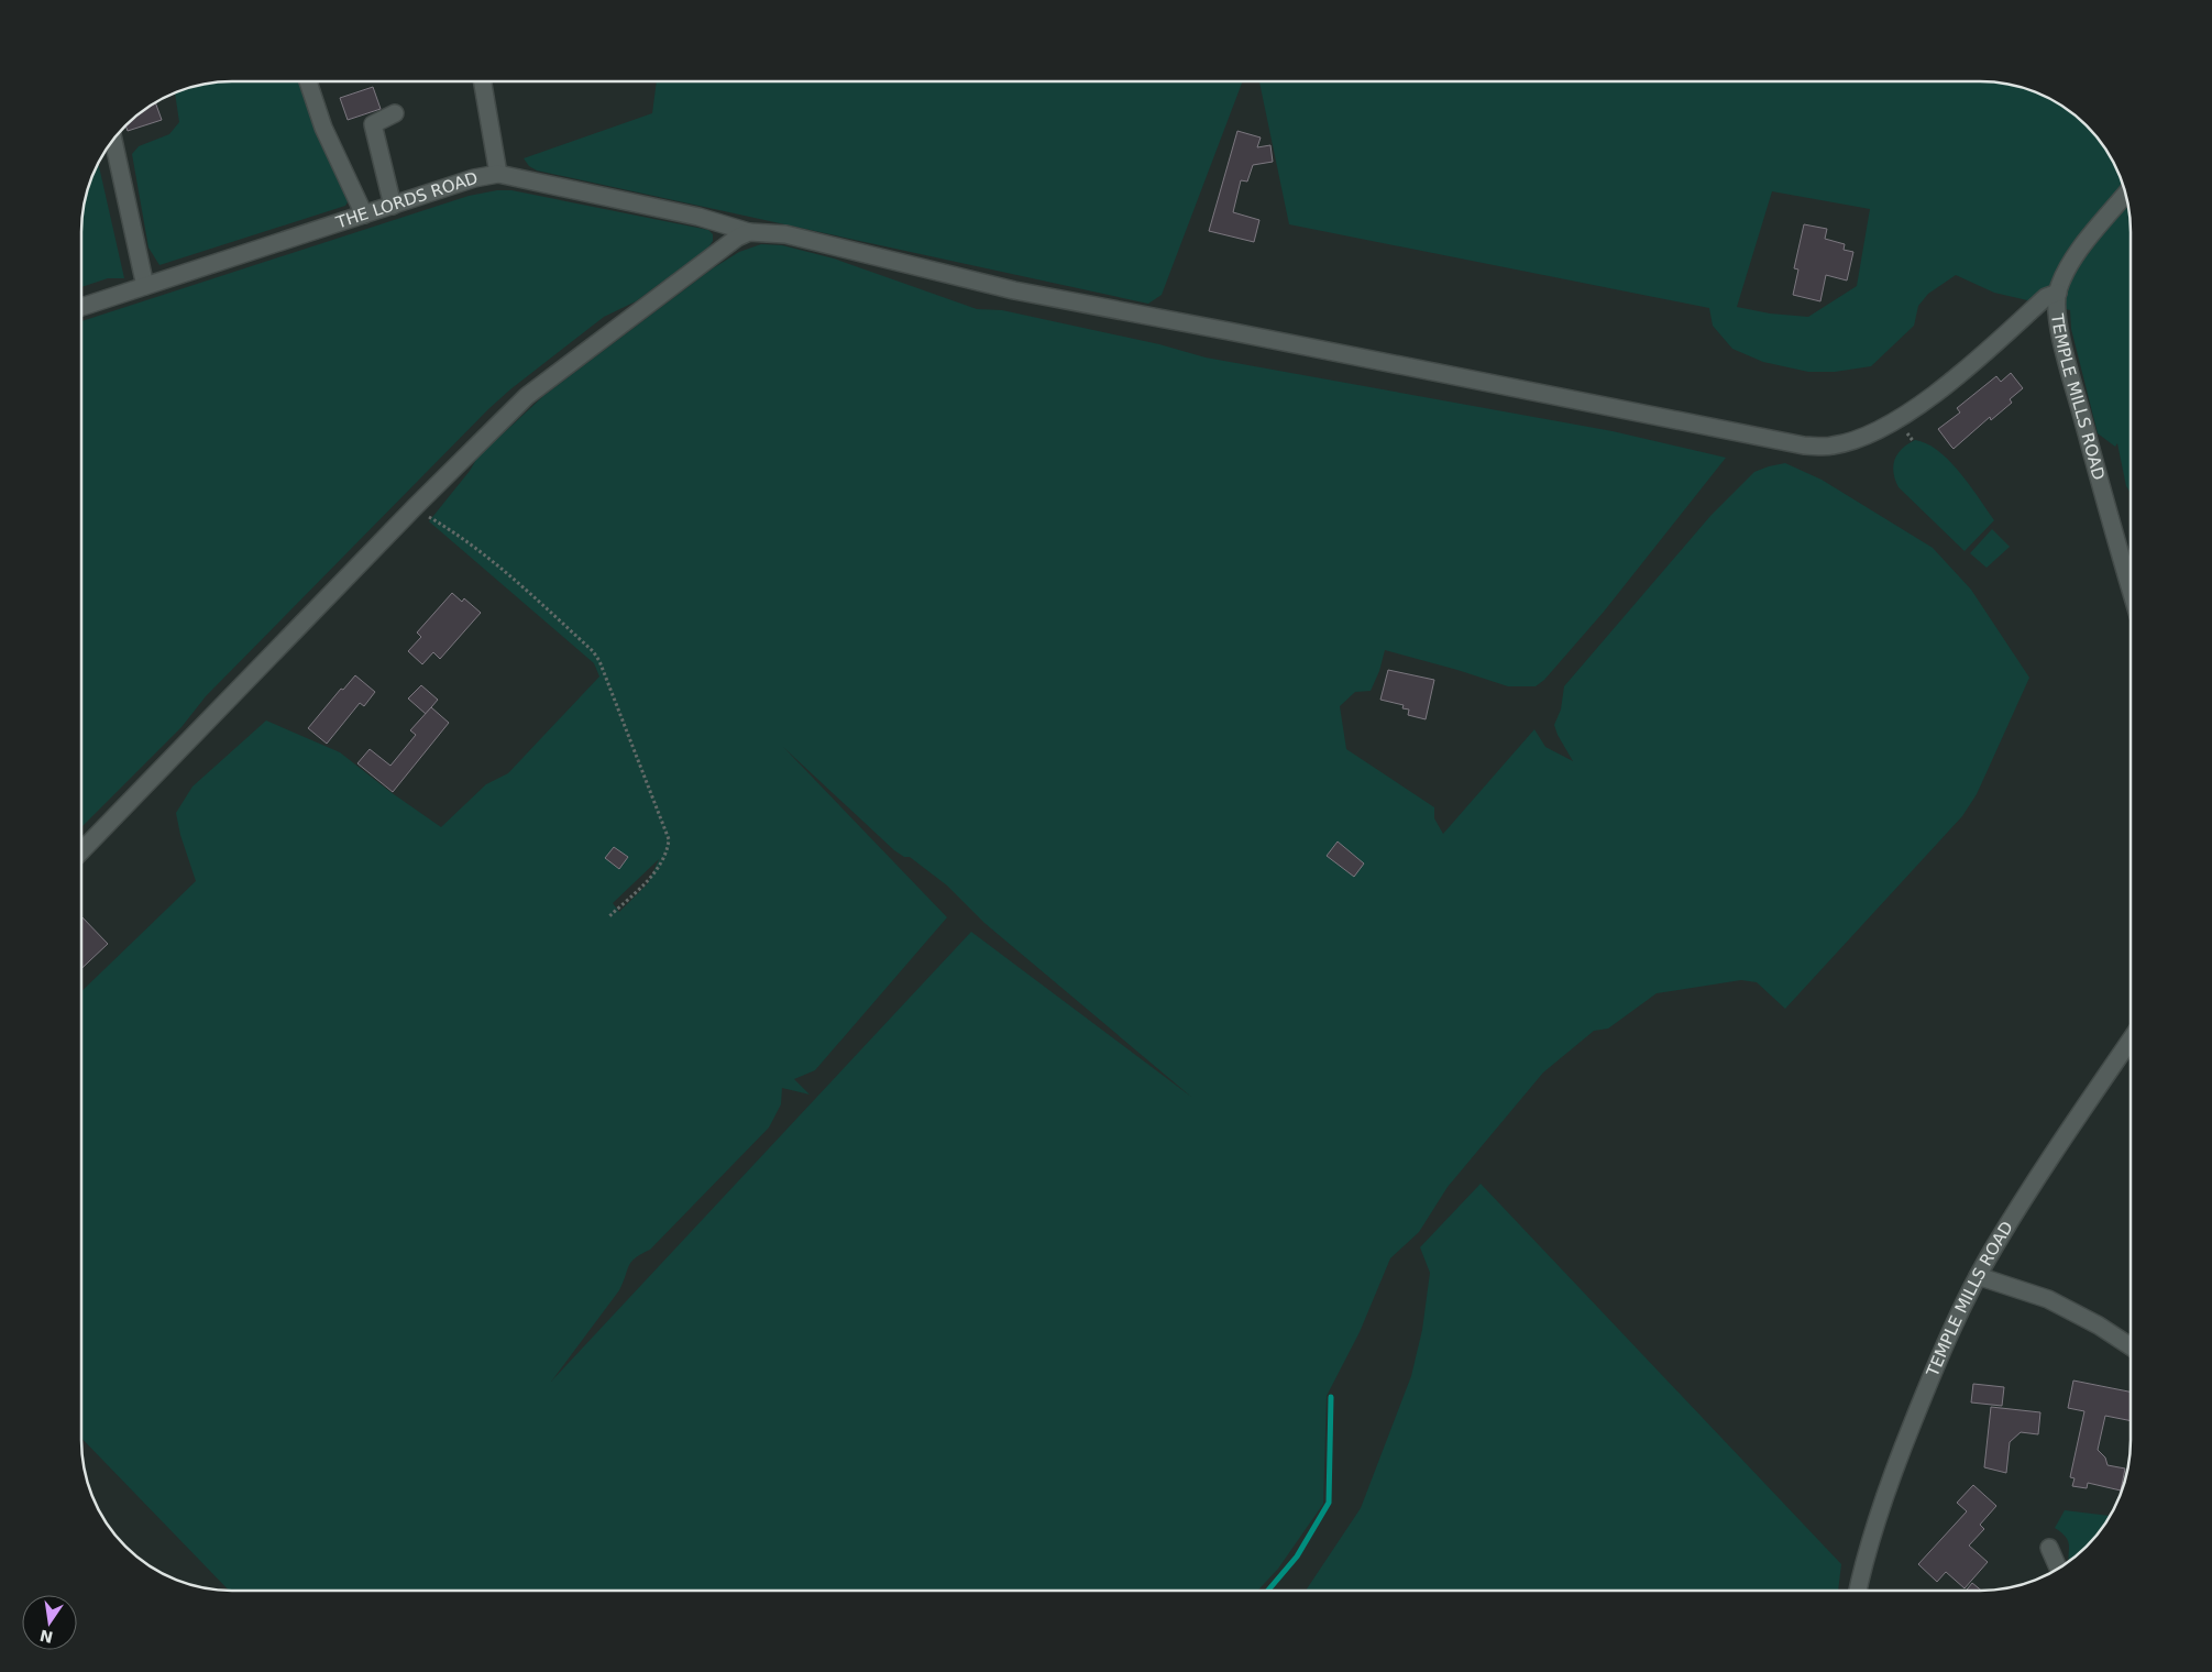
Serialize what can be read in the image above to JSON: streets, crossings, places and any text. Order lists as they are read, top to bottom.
{
  "streets": {
    "street": ["THE LORDS ROAD", "TEMPLE MILLS ROAD"]
  },
  "crossings": [
    ["THE LORDS ROAD", "TEMPLE MILLS ROAD"]
  ],
  "north": "bottom"
}
